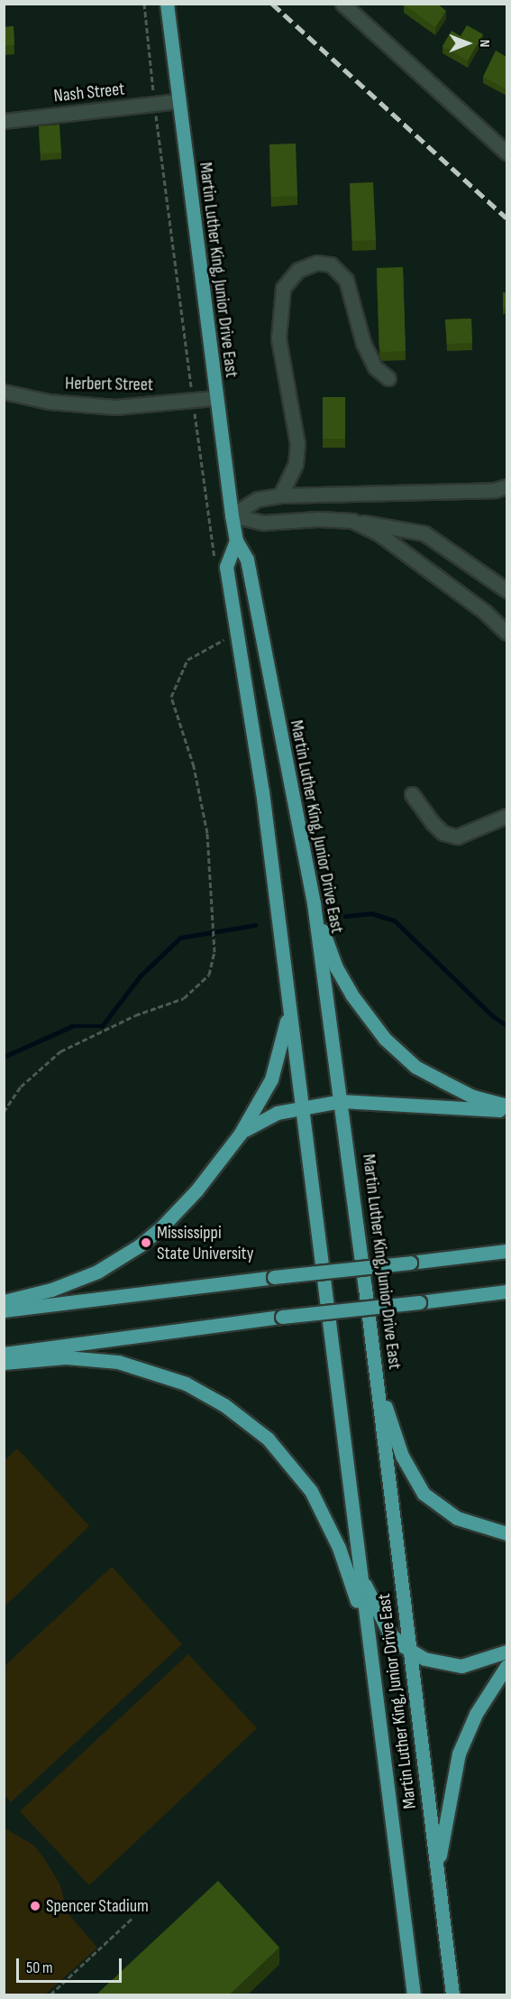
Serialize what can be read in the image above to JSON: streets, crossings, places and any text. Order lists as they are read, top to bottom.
{
  "streets": {
    "main road": ["Martin Luther King, Junior Drive East"],
    "street": ["Nash Street", "Herbert Street"]
  },
  "crossings": [
    ["Nash Street", "Martin Luther King, Junior Drive East"],
    ["Martin Luther King, Junior Drive East", "Herbert Street"]
  ],
  "places": ["Mississippi State University", "Spencer Stadium"],
  "scale_bar": "50 m",
  "north": "right"
}
